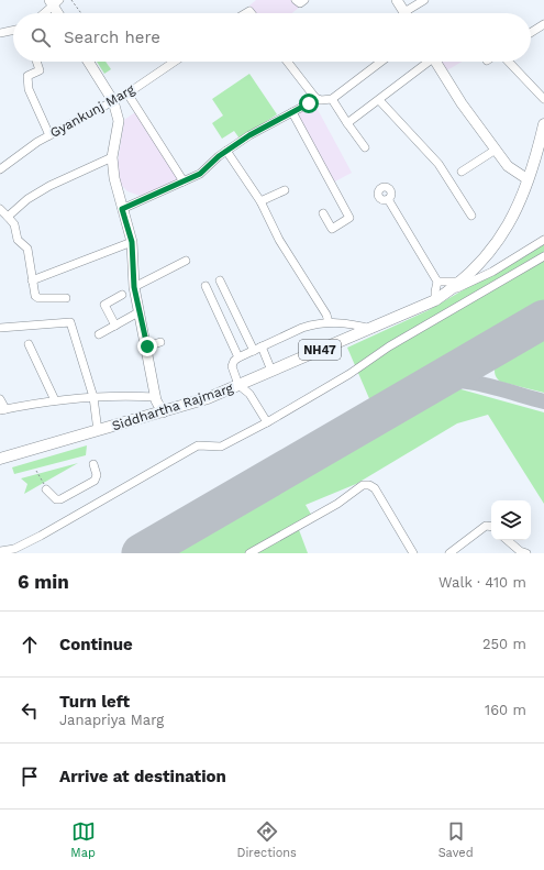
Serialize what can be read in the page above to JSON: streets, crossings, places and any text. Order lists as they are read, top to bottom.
{
  "streets": {
    "highway": ["NH47", "Siddhartha Rajmarg"],
    "street": ["Gyankunj Marg"]
  },
  "page": {
    "search": "Search here",
    "heading": ["6 min", "Walk · 410 m"],
    "list": [
      ["Continue", "250 m"],
      ["Turn left", "Janapriya Marg", "160 m"],
      "Arrive at destination"
    ],
    "nav": ["Map", "Directions", "Saved"]
  }
}
